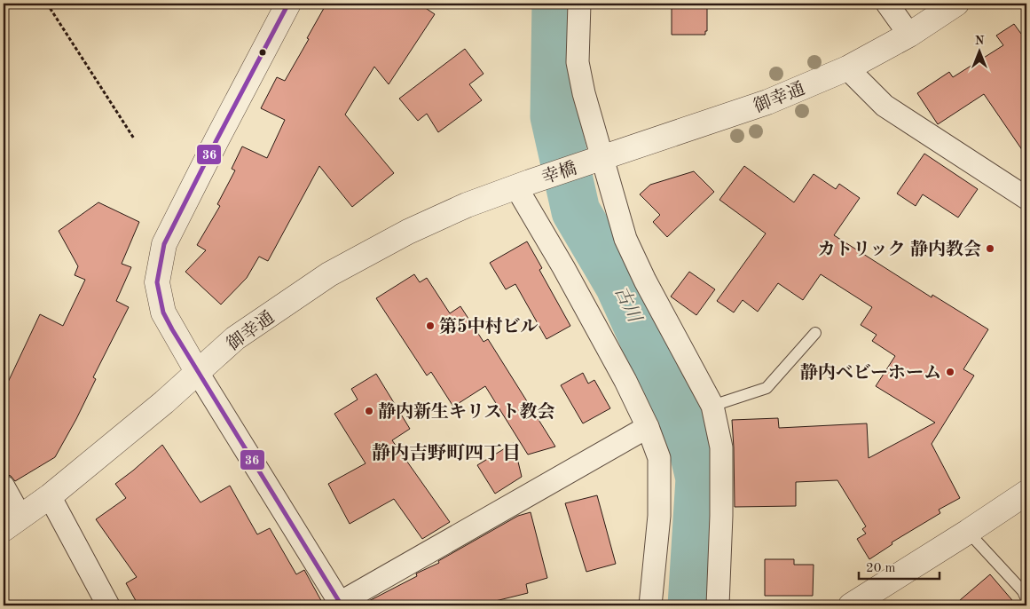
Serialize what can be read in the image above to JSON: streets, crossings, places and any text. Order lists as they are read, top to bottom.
{
  "streets": {
    "street": ["御幸通", "幸橋"]
  },
  "crossings": [
    ["御幸通", "幸橋"]
  ],
  "districts": ["静内吉野町四丁目"],
  "water": ["古川"],
  "places": [
    "カトリック 静内教会",
    "第5中村ビル",
    "静内ベビーホーム",
    "静内新生キリスト教会"
  ],
  "lines": ["transit line 36"],
  "scale_bar": "20 m",
  "north": "top"
}
